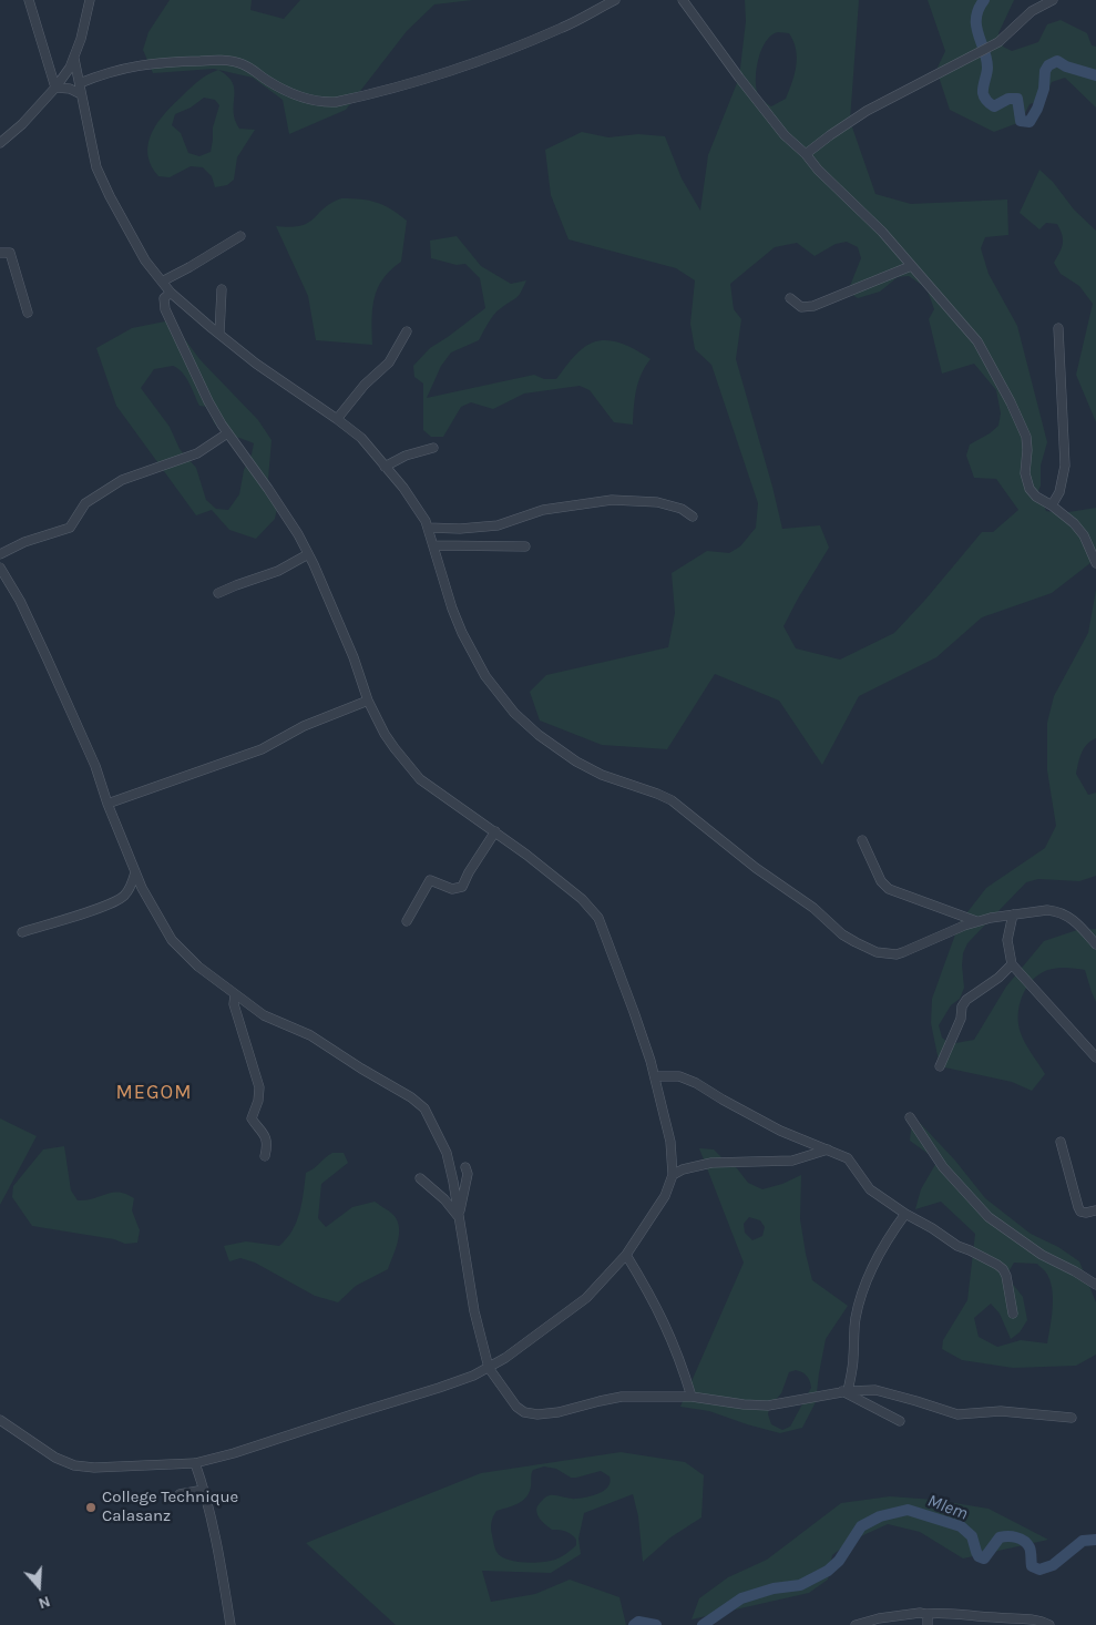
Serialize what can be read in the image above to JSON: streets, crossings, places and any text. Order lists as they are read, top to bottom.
{
  "districts": ["MEGOM"],
  "water": ["Mlem"],
  "places": ["College Technique Calasanz"],
  "north": "bottom"
}
